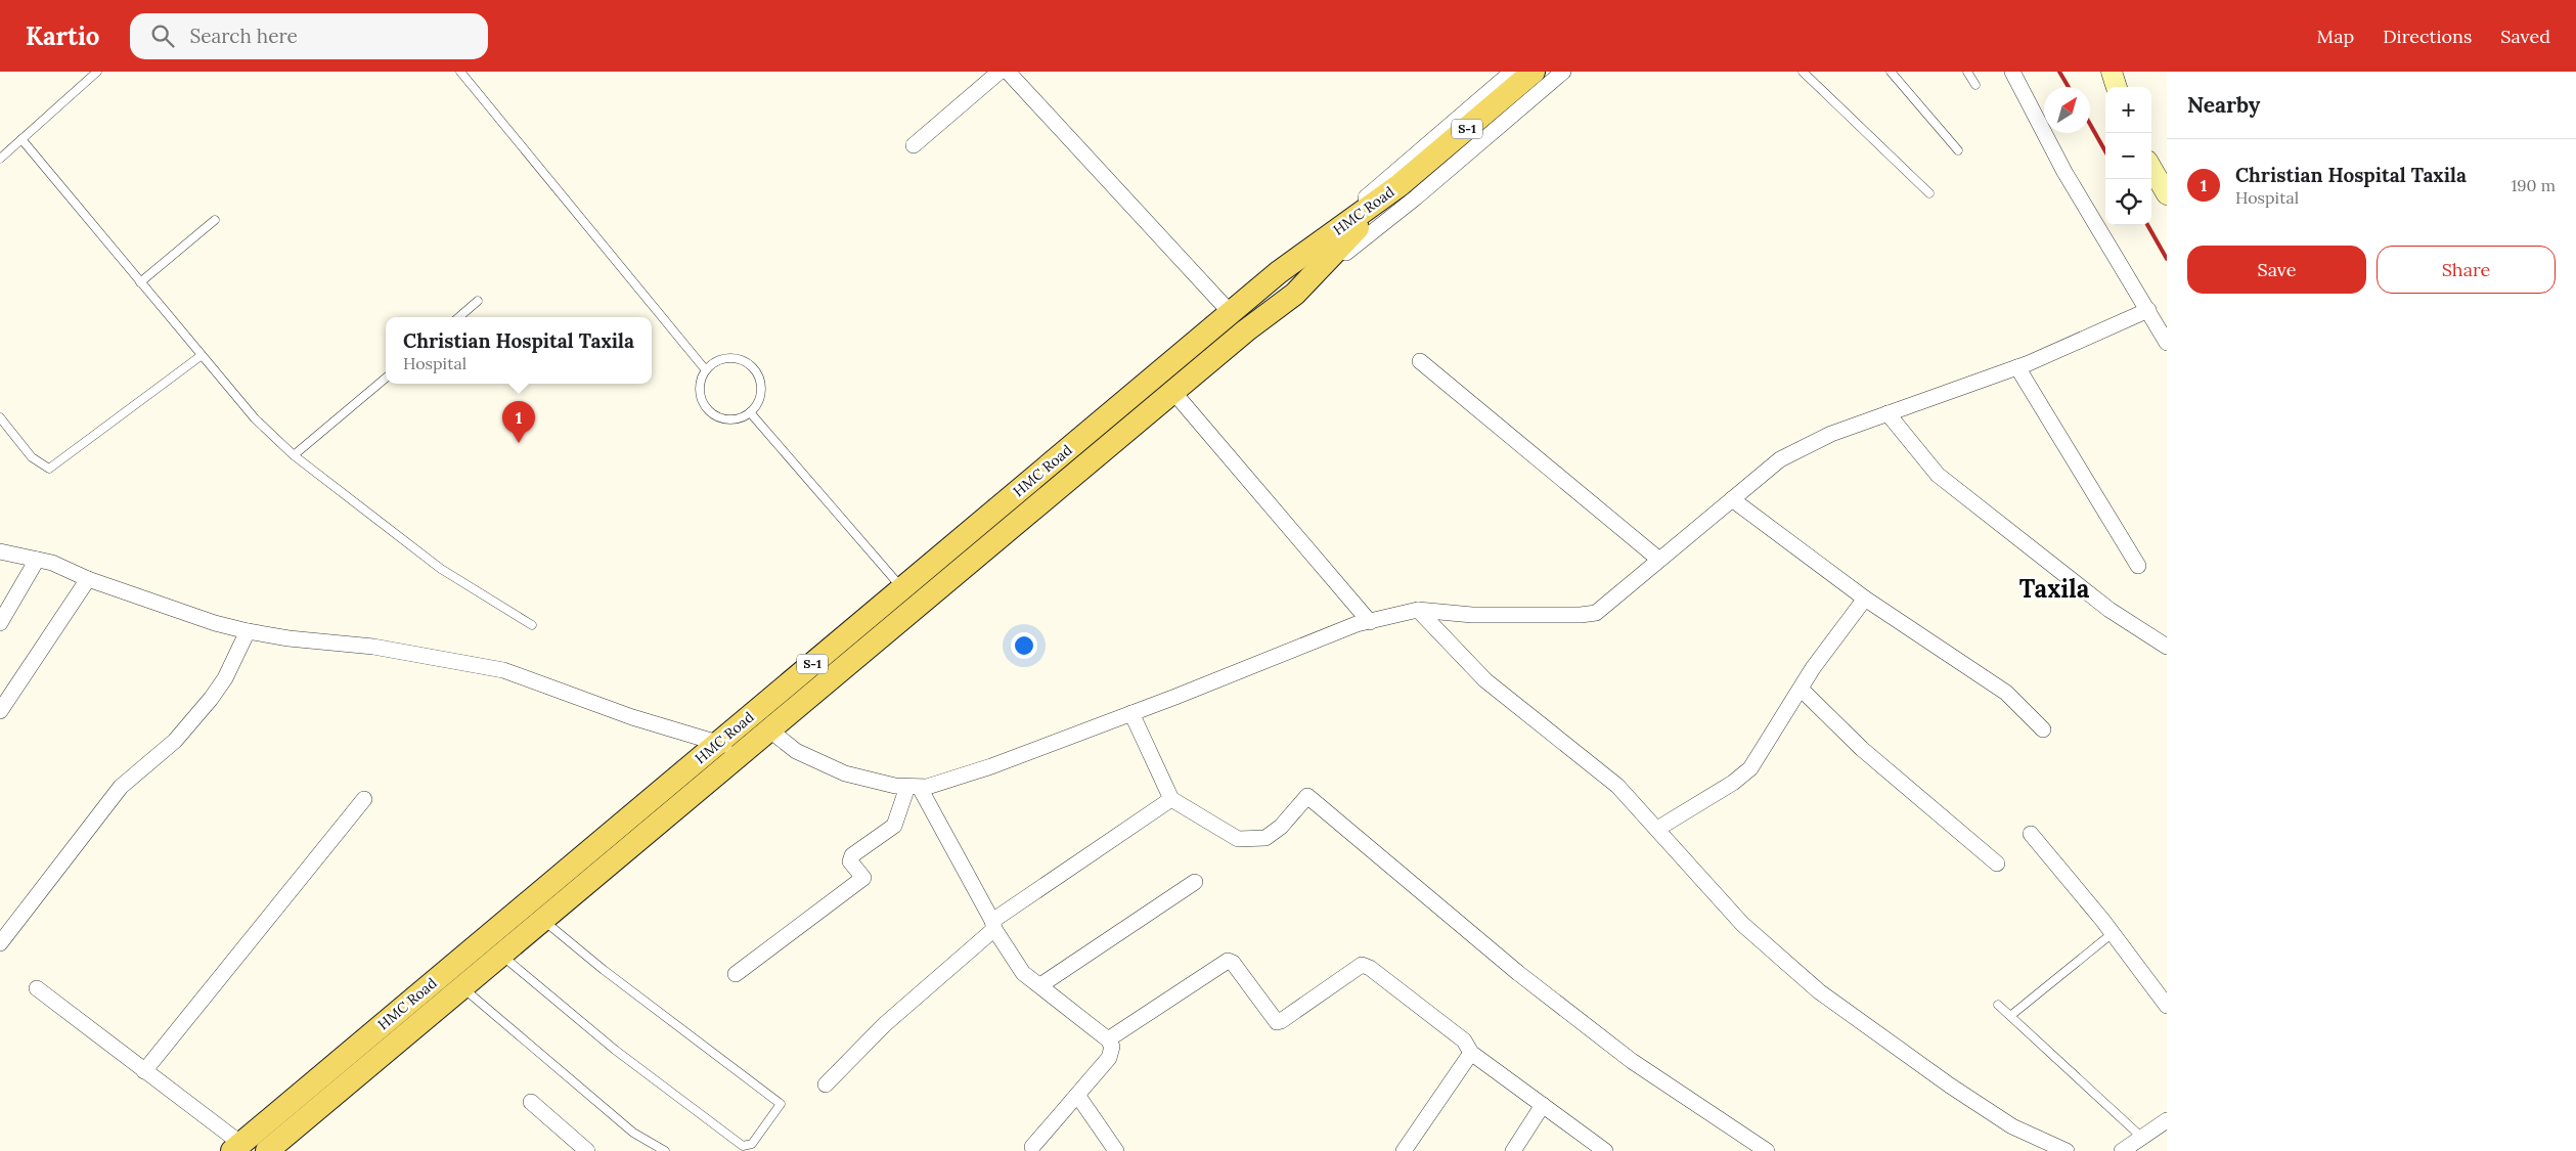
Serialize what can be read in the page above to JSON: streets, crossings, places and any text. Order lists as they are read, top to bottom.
{
  "streets": {
    "main road": ["S-1", "HMC Road"]
  },
  "crossings": [
    ["S-1", "HMC Road"]
  ],
  "districts": ["Taxila"],
  "north": "top right",
  "page": {
    "header": "Kartio",
    "search": "Search here",
    "nav": ["Map", "Directions", "Saved"],
    "heading": "Nearby",
    "map_buttons": ["+", "−"],
    "list": [
      {
        "mark": "1",
        "name": "Christian Hospital Taxila",
        "note": "Hospital",
        "value": "190 m"
      }
    ],
    "buttons": ["Save", "Share"],
    "popup": ["Christian Hospital Taxila", "Hospital"],
    "pins": "1"
  }
}
